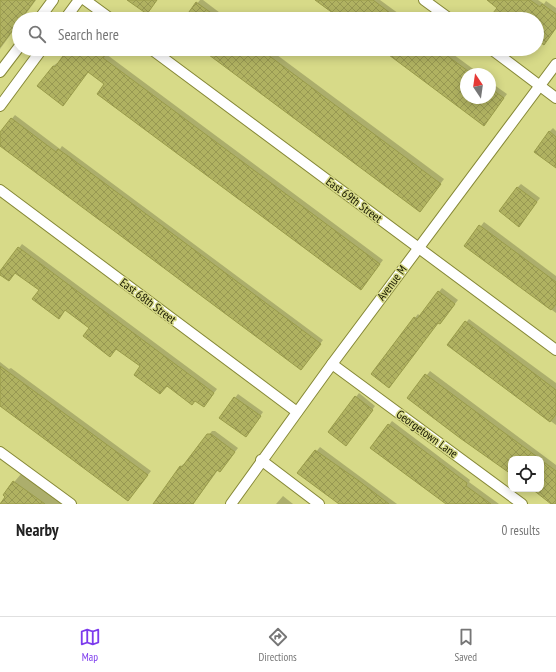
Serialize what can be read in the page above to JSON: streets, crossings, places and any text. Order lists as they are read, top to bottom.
{
  "streets": {
    "street": [
      "East 69th Street",
      "Avenue M",
      "East 68th Street",
      "Georgetown Lane"
    ]
  },
  "crossings": [
    ["East 69th Street", "Avenue M"],
    ["Avenue M", "East 68th Street"],
    ["Avenue M", "Georgetown Lane"]
  ],
  "north": "top",
  "page": {
    "search": "Search here",
    "heading": ["Nearby", "0 results"],
    "nav": ["Map", "Directions", "Saved"]
  }
}
